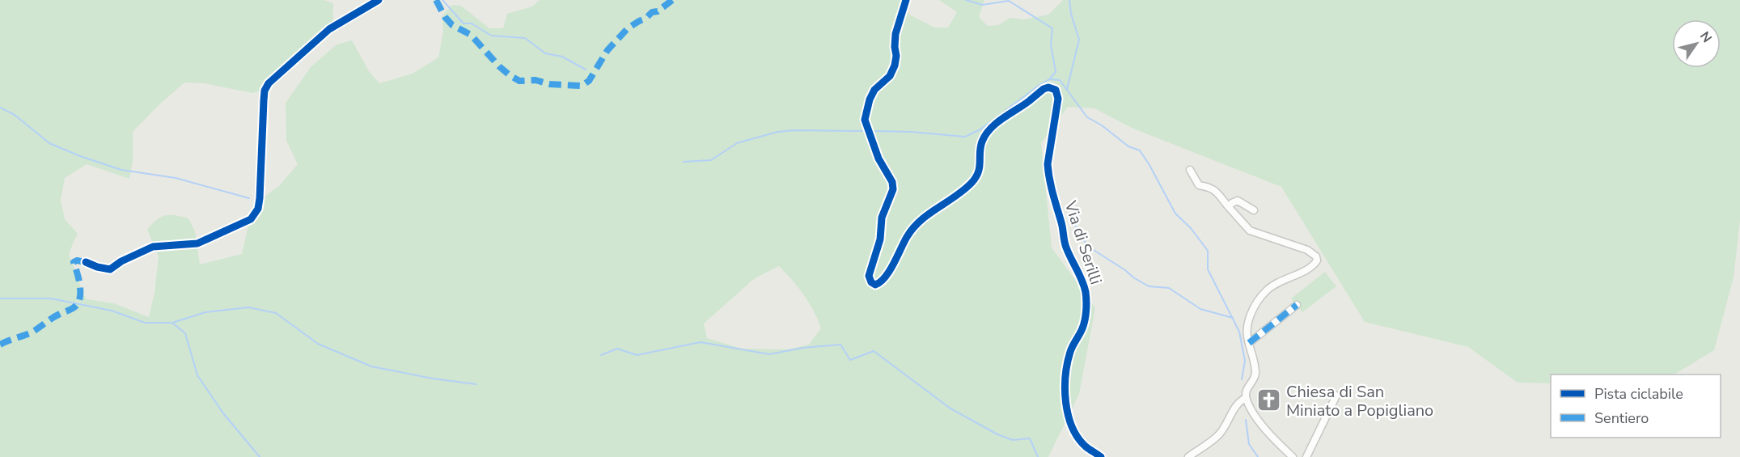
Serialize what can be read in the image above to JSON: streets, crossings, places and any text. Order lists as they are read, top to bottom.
{
  "streets": {
    "street": ["Via di Serilli"]
  },
  "places": {
    "church": ["Chiesa di San Miniato a Popigliano"]
  },
  "legend": ["Pista ciclabile", "Sentiero"],
  "north": "top right"
}
